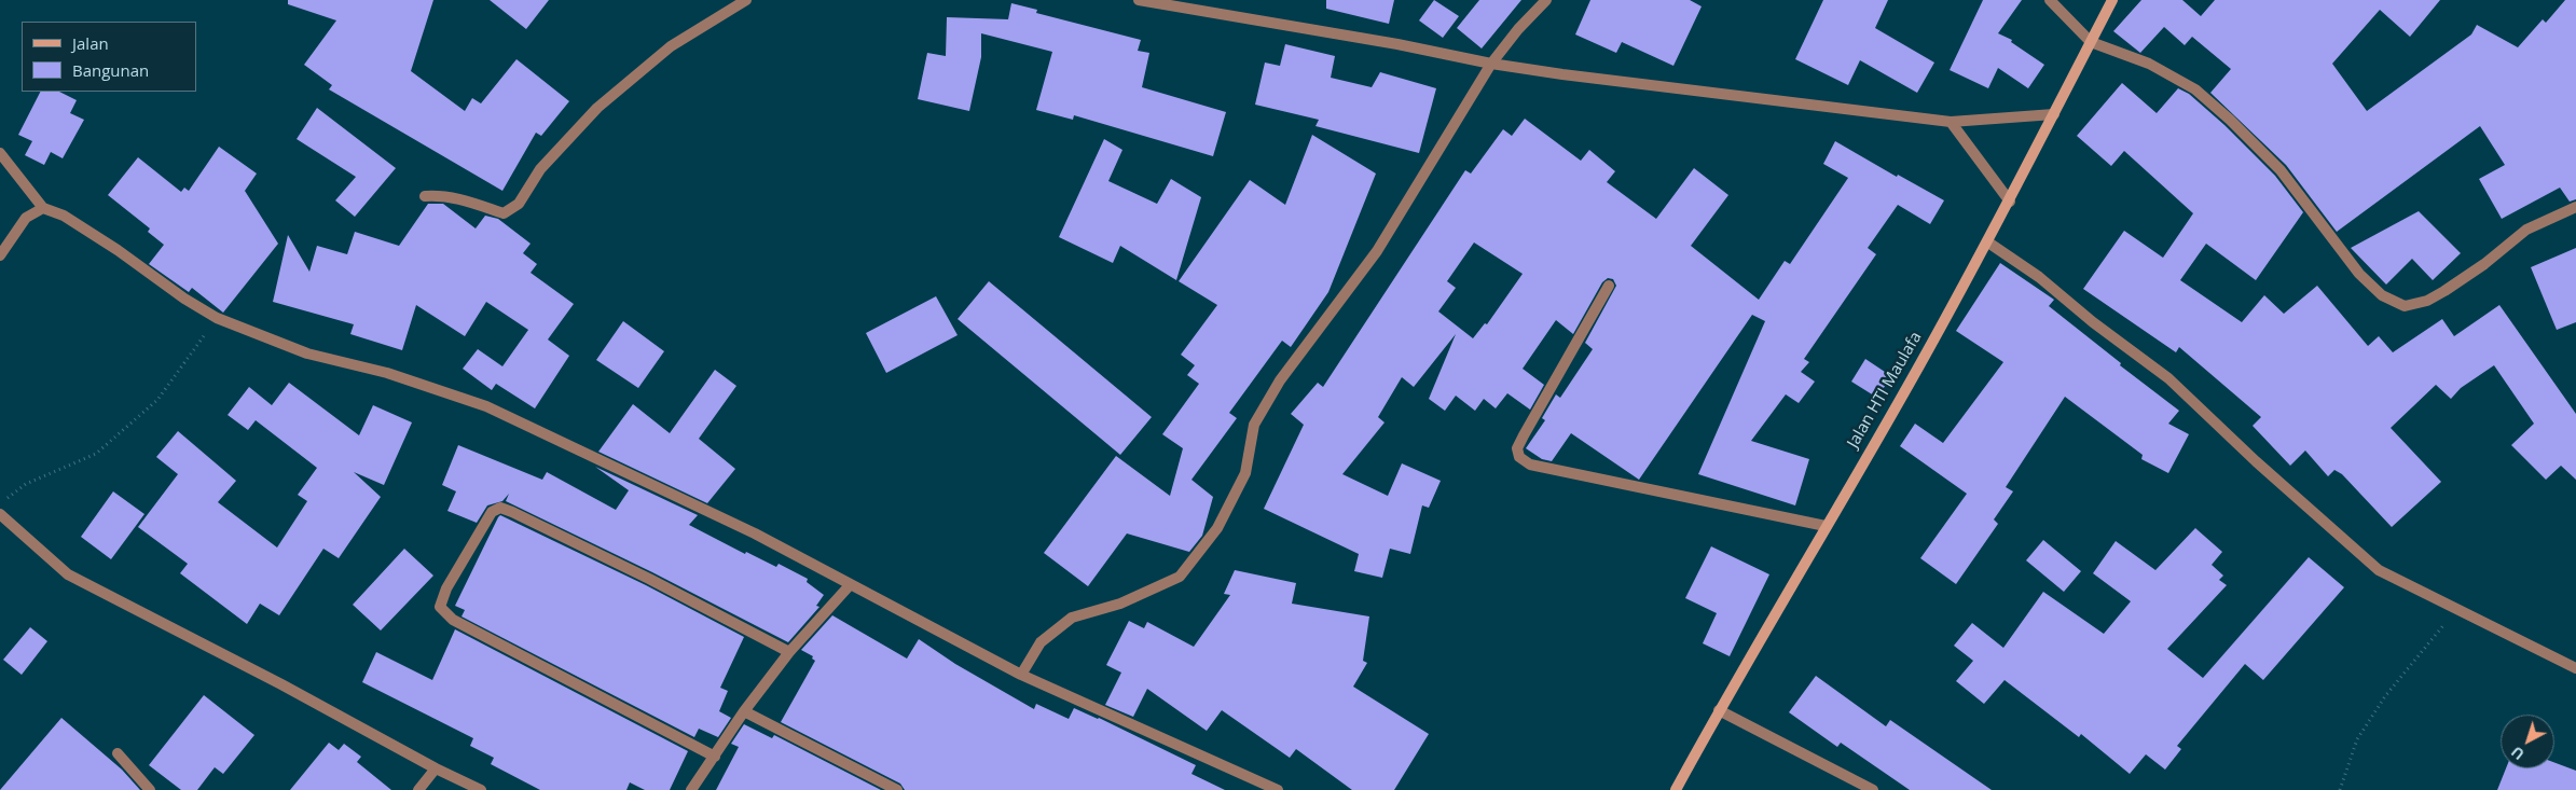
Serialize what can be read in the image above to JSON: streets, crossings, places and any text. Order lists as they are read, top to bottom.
{
  "streets": {
    "street": ["Jalan HTI Maulafa"]
  },
  "legend": ["Jalan", "Bangunan"],
  "north": "bottom left"
}
